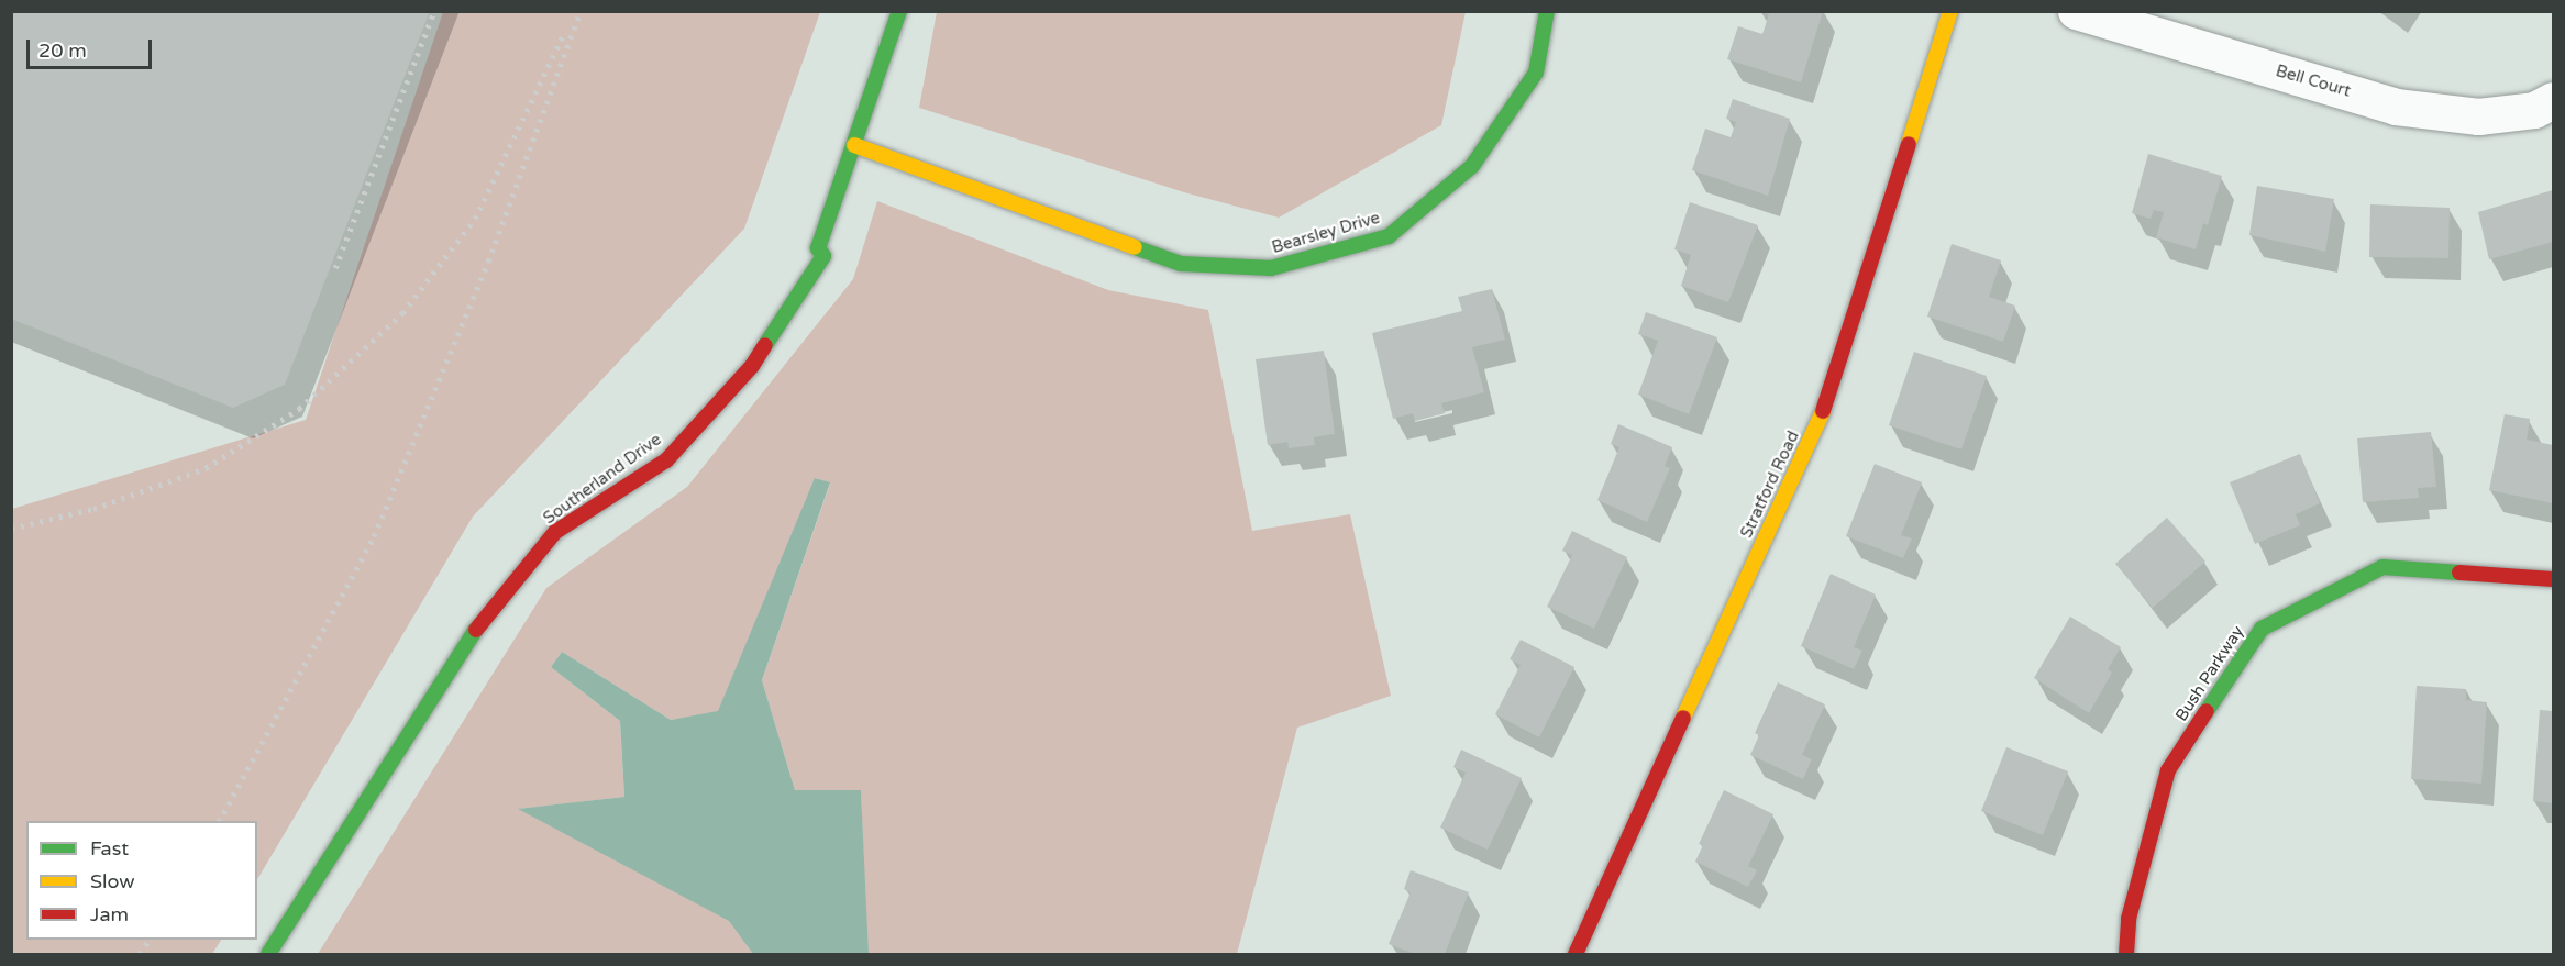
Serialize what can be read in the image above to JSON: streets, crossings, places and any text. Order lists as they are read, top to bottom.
{
  "streets": {
    "street": [
      "Bell Court",
      "Bearsley Drive",
      "Southerland Drive",
      "Stratford Road",
      "Bush Parkway"
    ]
  },
  "crossings": [
    ["Bearsley Drive", "Southerland Drive"]
  ],
  "legend": ["Fast", "Slow", "Jam"],
  "scale_bar": "20 m"
}
